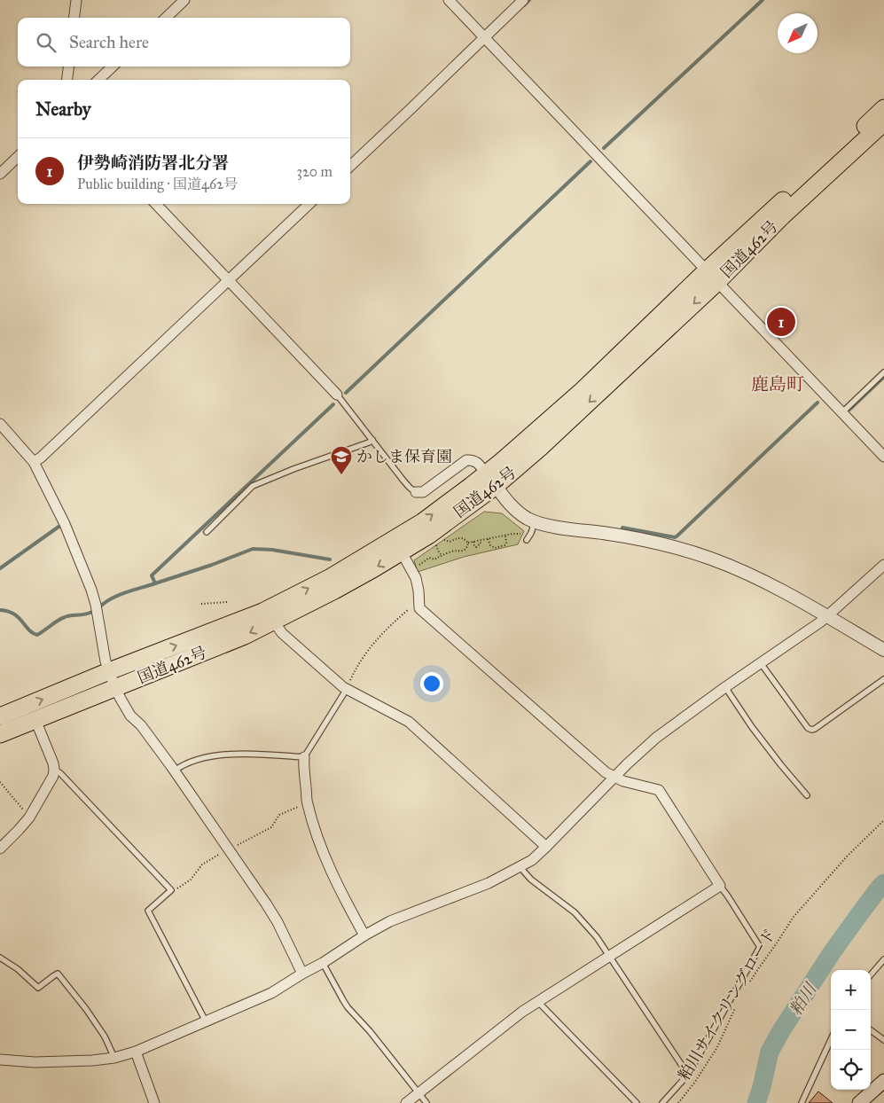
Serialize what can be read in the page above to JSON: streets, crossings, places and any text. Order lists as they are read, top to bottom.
{
  "streets": {
    "highway": ["国道462号"],
    "path": ["粕川サイクリングロード"]
  },
  "districts": ["鹿島町"],
  "water": ["粕川"],
  "places": {
    "school or university": ["かしま保育園"]
  },
  "north": "bottom left",
  "page": {
    "search": "Search here",
    "heading": "Nearby",
    "list": [
      {
        "mark": "1",
        "name": "伊勢崎消防署北分署",
        "note": "Public building · 国道462号",
        "value": "320 m"
      }
    ],
    "pins": "1",
    "map_buttons": ["+", "−"]
  }
}
